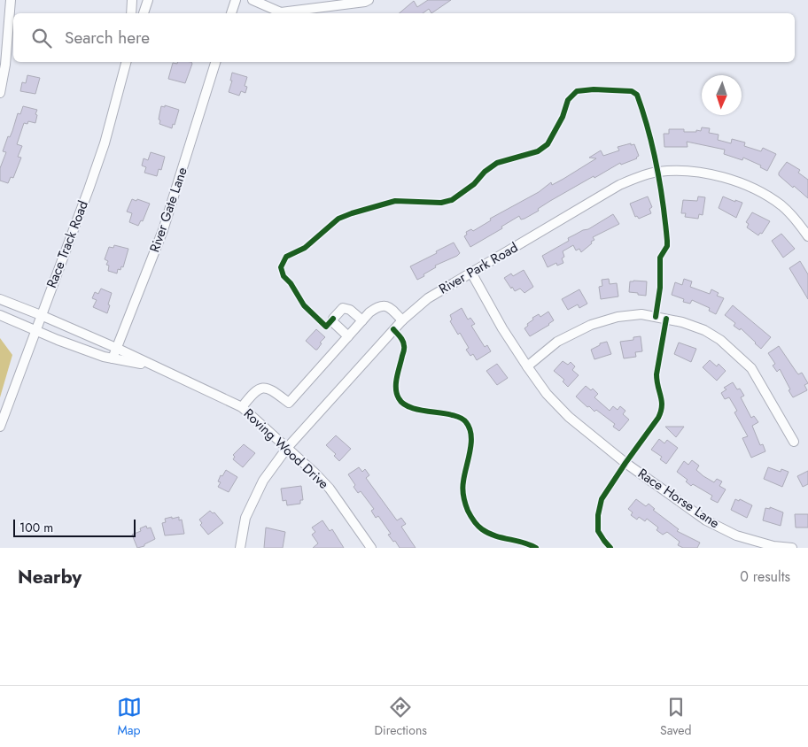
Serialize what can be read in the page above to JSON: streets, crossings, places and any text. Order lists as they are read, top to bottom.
{
  "streets": {
    "street": [
      "River Gate Lane",
      "Race Track Road",
      "River Park Road",
      "Roving Wood Drive",
      "Race Horse Lane"
    ]
  },
  "crossings": [
    ["River Gate Lane", "Roving Wood Drive"],
    ["Race Track Road", "Roving Wood Drive"],
    ["River Park Road", "Roving Wood Drive"],
    ["River Park Road", "Race Horse Lane"]
  ],
  "scale_bar": "100 m",
  "north": "bottom",
  "page": {
    "search": "Search here",
    "scale": "100 m",
    "heading": ["Nearby", "0 results"],
    "nav": ["Map", "Directions", "Saved"]
  }
}
